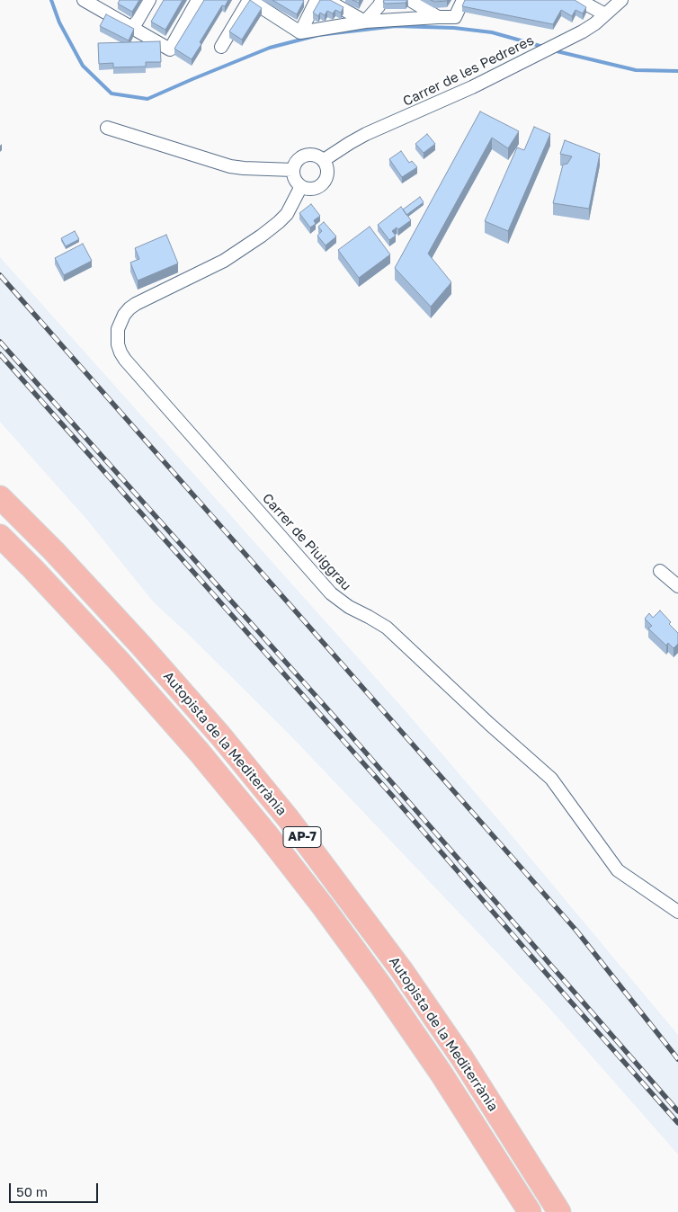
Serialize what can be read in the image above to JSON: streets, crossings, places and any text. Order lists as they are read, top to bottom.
{
  "streets": {
    "highway": ["Autopista de la Mediterrània", "AP-7"],
    "street": ["Carrer de les Pedreres", "Carrer de Piuiggrau"]
  },
  "crossings": [
    ["Carrer de les Pedreres", "Carrer de Piuiggrau"]
  ],
  "scale_bar": "50 m"
}
